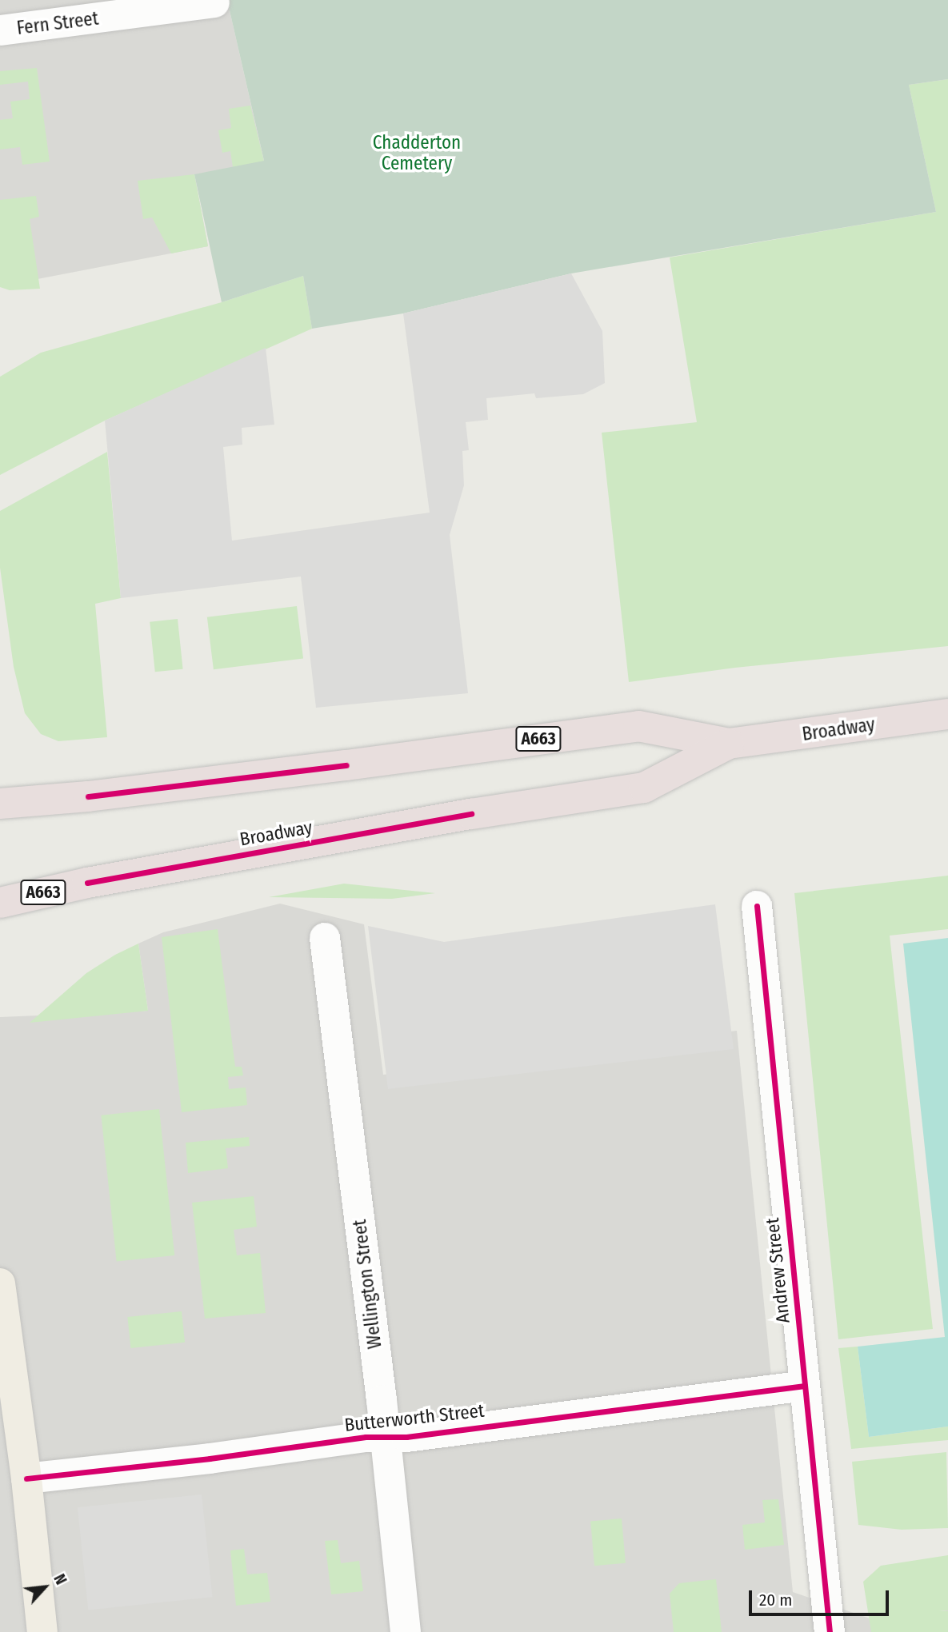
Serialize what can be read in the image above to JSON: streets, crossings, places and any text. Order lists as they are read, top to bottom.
{
  "streets": {
    "highway": ["Broadway", "A663"],
    "street": [
      "Fern Street",
      "Andrew Street",
      "Wellington Street",
      "Butterworth Street"
    ]
  },
  "crossings": [
    ["Andrew Street", "Butterworth Street"],
    ["Wellington Street", "Butterworth Street"]
  ],
  "parks": ["Chadderton Cemetery"],
  "scale_bar": "20 m",
  "north": "top right"
}
